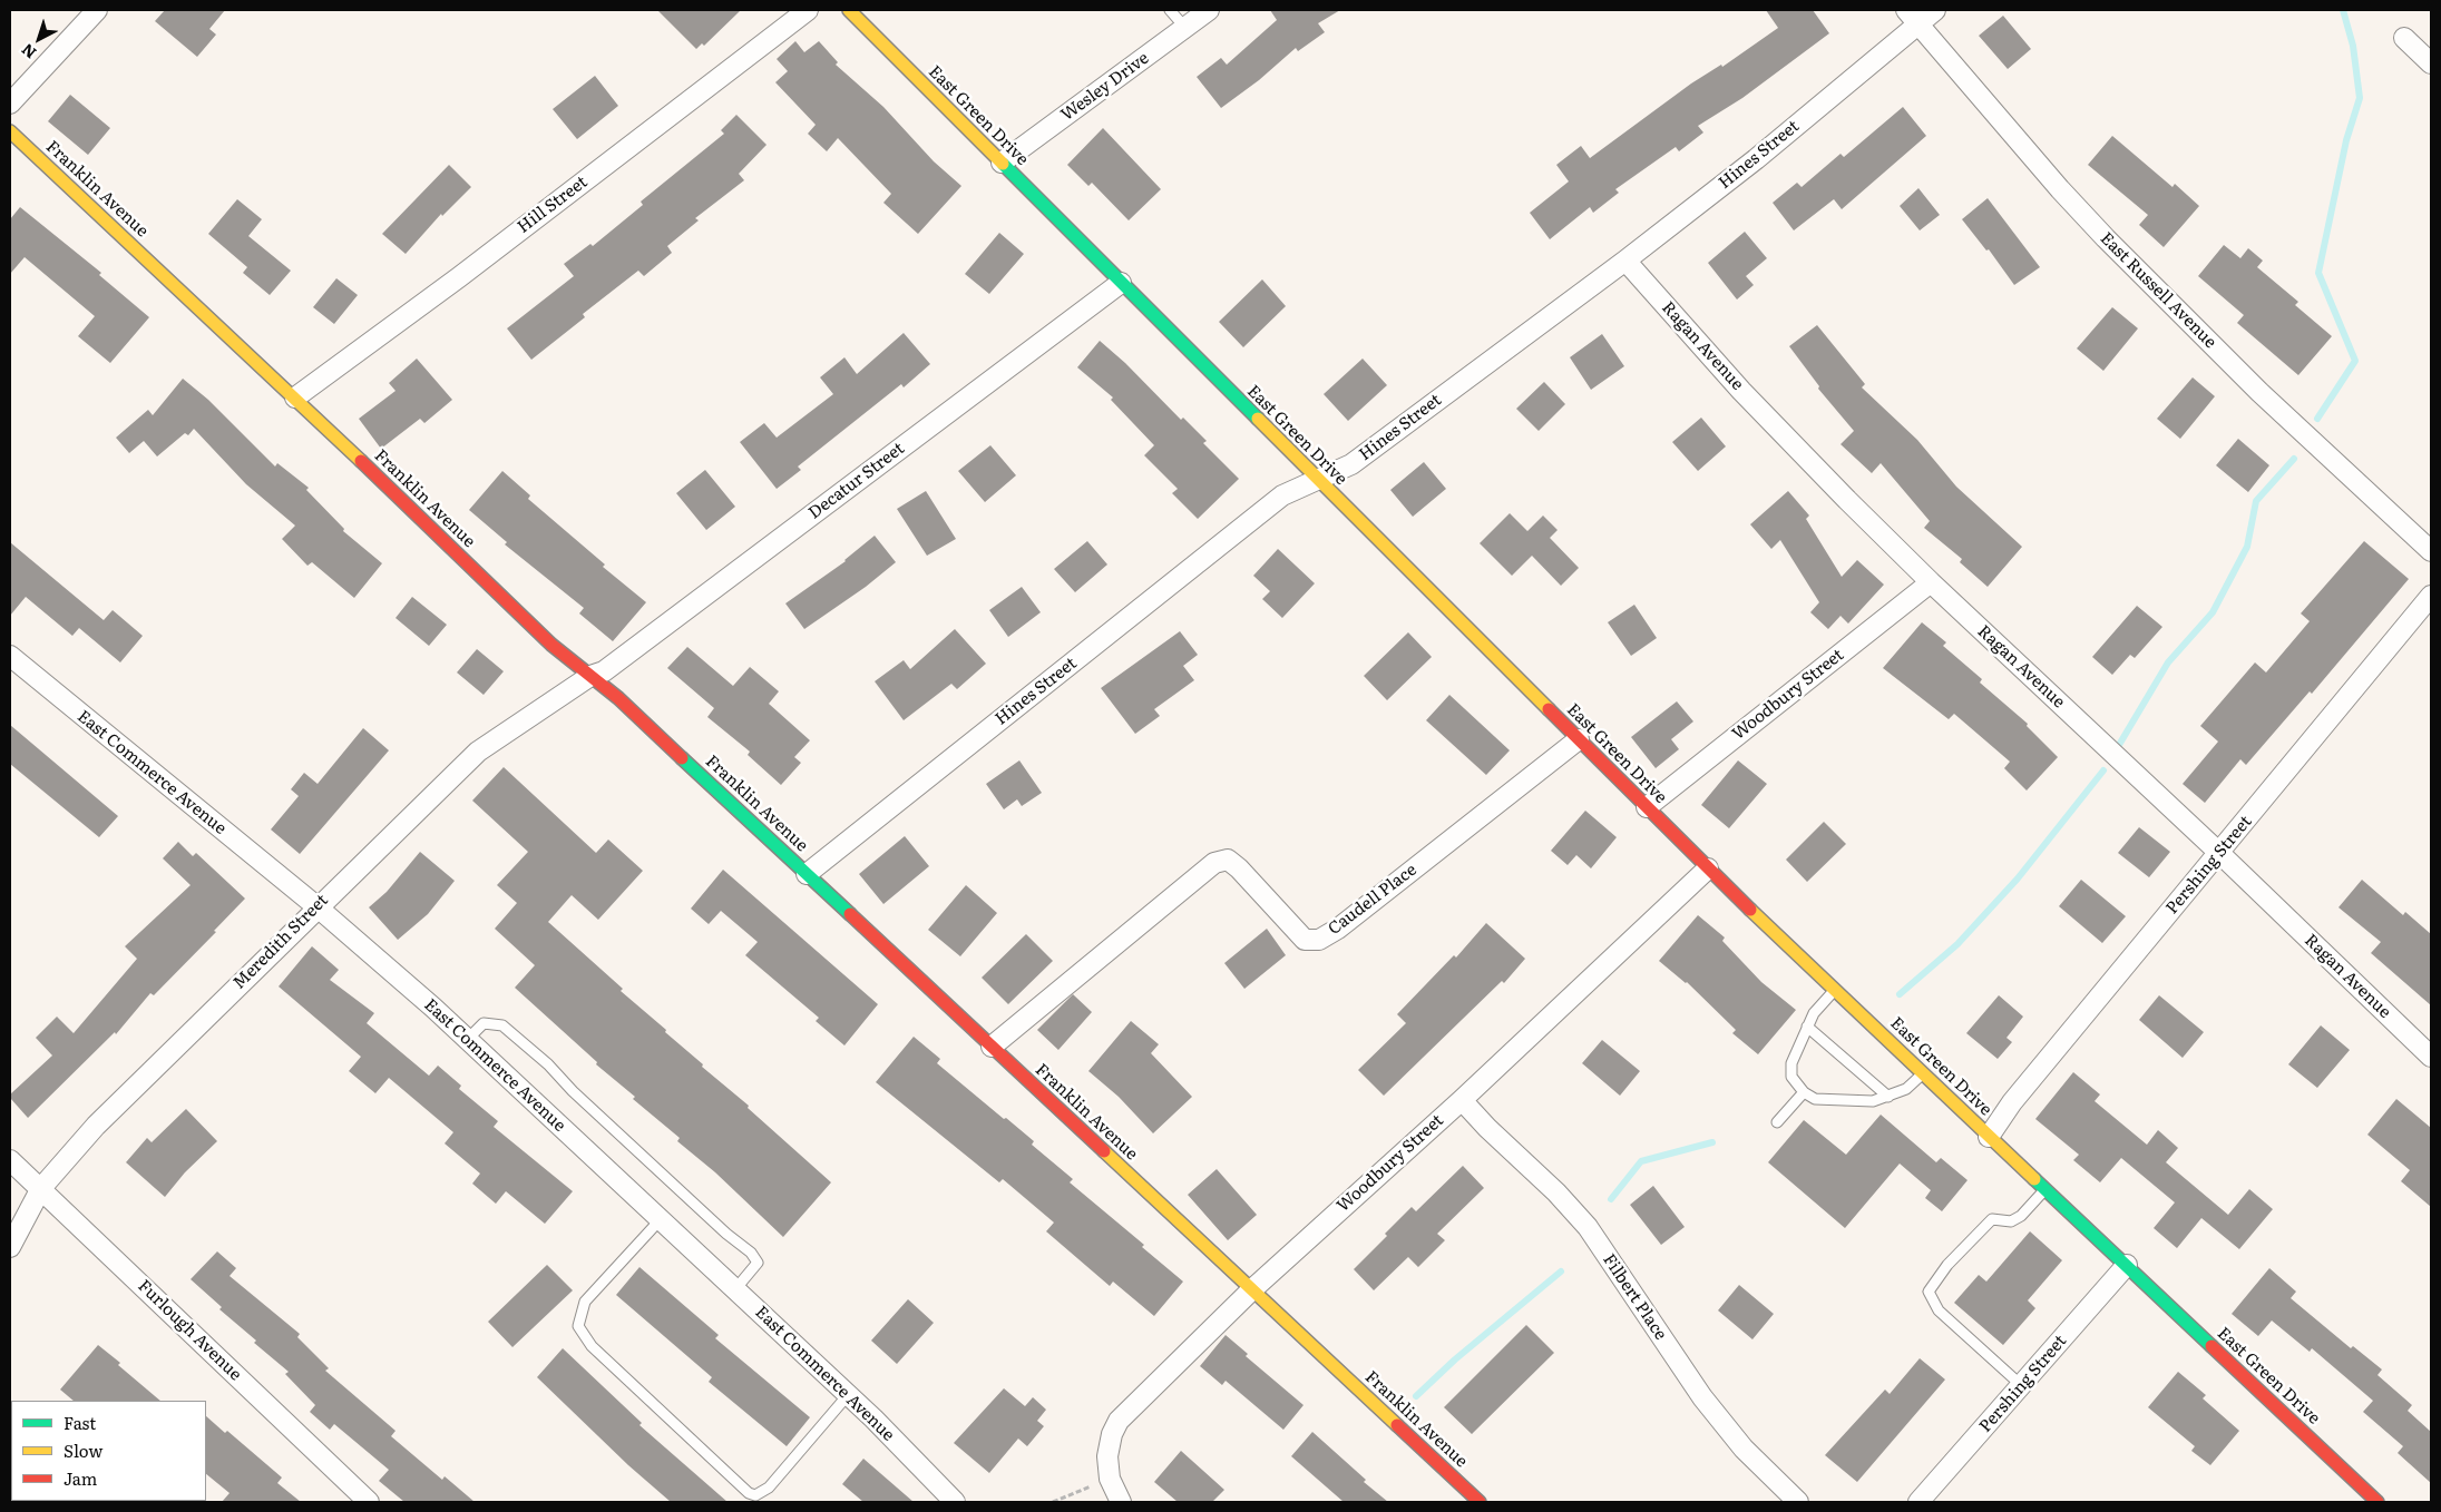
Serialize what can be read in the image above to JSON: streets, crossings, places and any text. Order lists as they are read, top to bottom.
{
  "streets": {
    "main road": ["East Green Drive", "Franklin Avenue"],
    "street": [
      "Wesley Drive",
      "Hines Street",
      "Hill Street",
      "East Russell Avenue",
      "Ragan Avenue",
      "Decatur Street",
      "Woodbury Street",
      "East Commerce Avenue",
      "Pershing Street",
      "Caudell Place",
      "Meredith Street",
      "Filbert Place",
      "Furlough Avenue"
    ]
  },
  "crossings": [
    ["Wesley Drive", "East Green Drive"],
    ["East Green Drive", "Hines Street"],
    ["East Green Drive", "Decatur Street"],
    ["East Green Drive", "Woodbury Street"],
    ["East Green Drive", "Pershing Street"],
    ["East Green Drive", "Caudell Place"],
    ["Hines Street", "Franklin Avenue"],
    ["Hines Street", "East Russell Avenue"],
    ["Hines Street", "Ragan Avenue"],
    ["Franklin Avenue", "Hill Street"],
    ["Franklin Avenue", "Decatur Street"],
    ["Franklin Avenue", "Woodbury Street"],
    ["Franklin Avenue", "Caudell Place"],
    ["Franklin Avenue", "Meredith Street"],
    ["Ragan Avenue", "Woodbury Street"],
    ["Ragan Avenue", "Pershing Street"],
    ["Decatur Street", "Meredith Street"],
    ["Woodbury Street", "Filbert Place"],
    ["East Commerce Avenue", "Meredith Street"],
    ["Meredith Street", "Furlough Avenue"]
  ],
  "legend": ["Fast", "Slow", "Jam"],
  "north": "bottom left"
}
